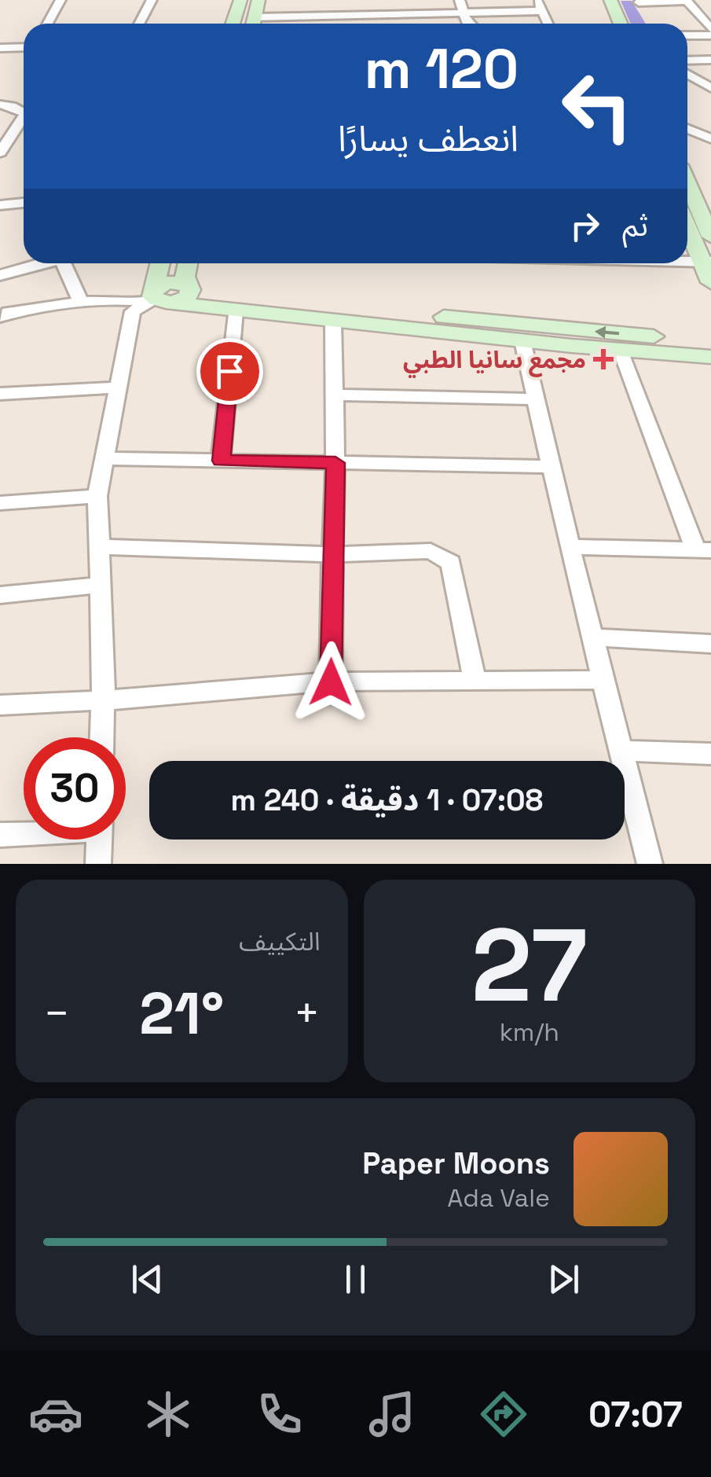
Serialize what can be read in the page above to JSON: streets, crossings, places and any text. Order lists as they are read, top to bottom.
{
  "places": {
    "health": ["مجمع سانيا الطبي"]
  },
  "page": {
    "turn": ["120 m", "انعطف يسارًا"],
    "then": "ثم",
    "limit": "30",
    "trip": "07:08 · 1 دقيقة · 240 m",
    "tile": [
      ["27", "km/h"],
      "التكييف"
    ],
    "heat": ["−", "21°", "+"],
    "song": ["Paper Moons", "Ada Vale"],
    "tabs": "07:07"
  }
}
